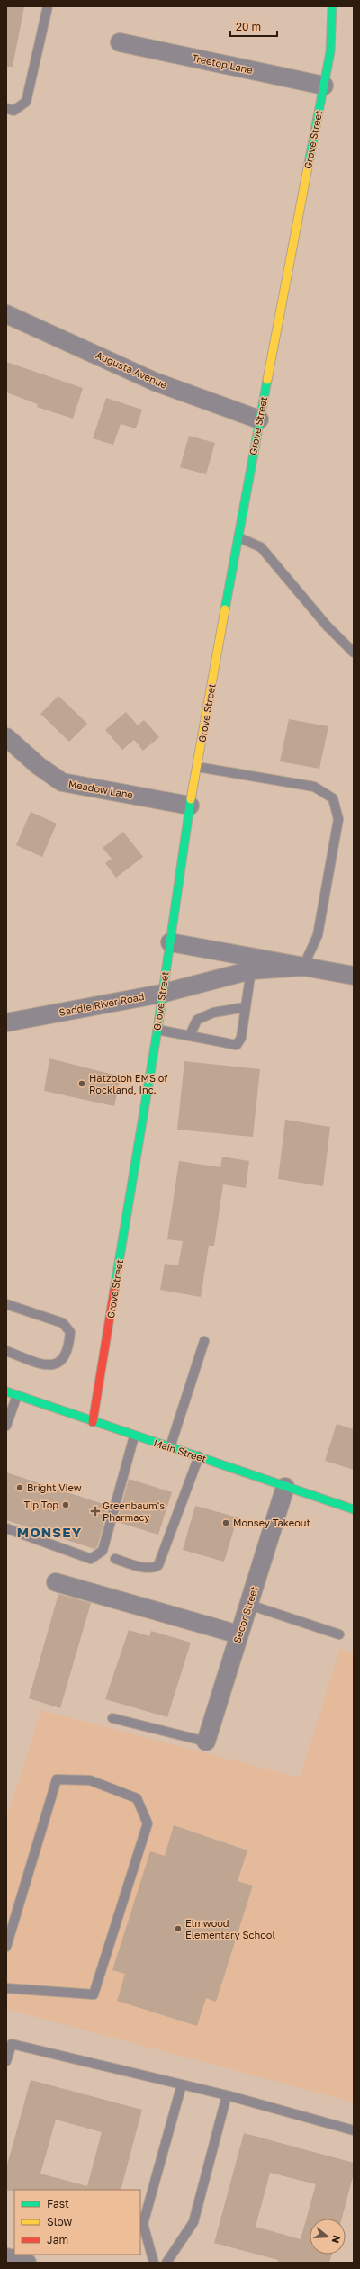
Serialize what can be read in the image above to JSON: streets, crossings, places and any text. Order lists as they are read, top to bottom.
{
  "streets": {
    "street": [
      "Treetop Lane",
      "Grove Street",
      "Augusta Avenue",
      "Meadow Lane",
      "Saddle River Road",
      "Main Street",
      "Secor Street"
    ]
  },
  "crossings": [
    ["Treetop Lane", "Grove Street"],
    ["Grove Street", "Augusta Avenue"],
    ["Grove Street", "Meadow Lane"],
    ["Grove Street", "Saddle River Road"],
    ["Grove Street", "Main Street"],
    ["Main Street", "Secor Street"]
  ],
  "districts": ["MONSEY"],
  "places": {
    "other": [
      "Hatzoloh EMS of Rockland, Inc.",
      "Bright View",
      "Tip Top",
      "Monsey Takeout",
      "Elmwood Elementary School"
    ],
    "health": ["Greenbaum's Pharmacy"]
  },
  "legend": ["Fast", "Slow", "Jam"],
  "scale_bar": "20 m",
  "north": "right"
}
